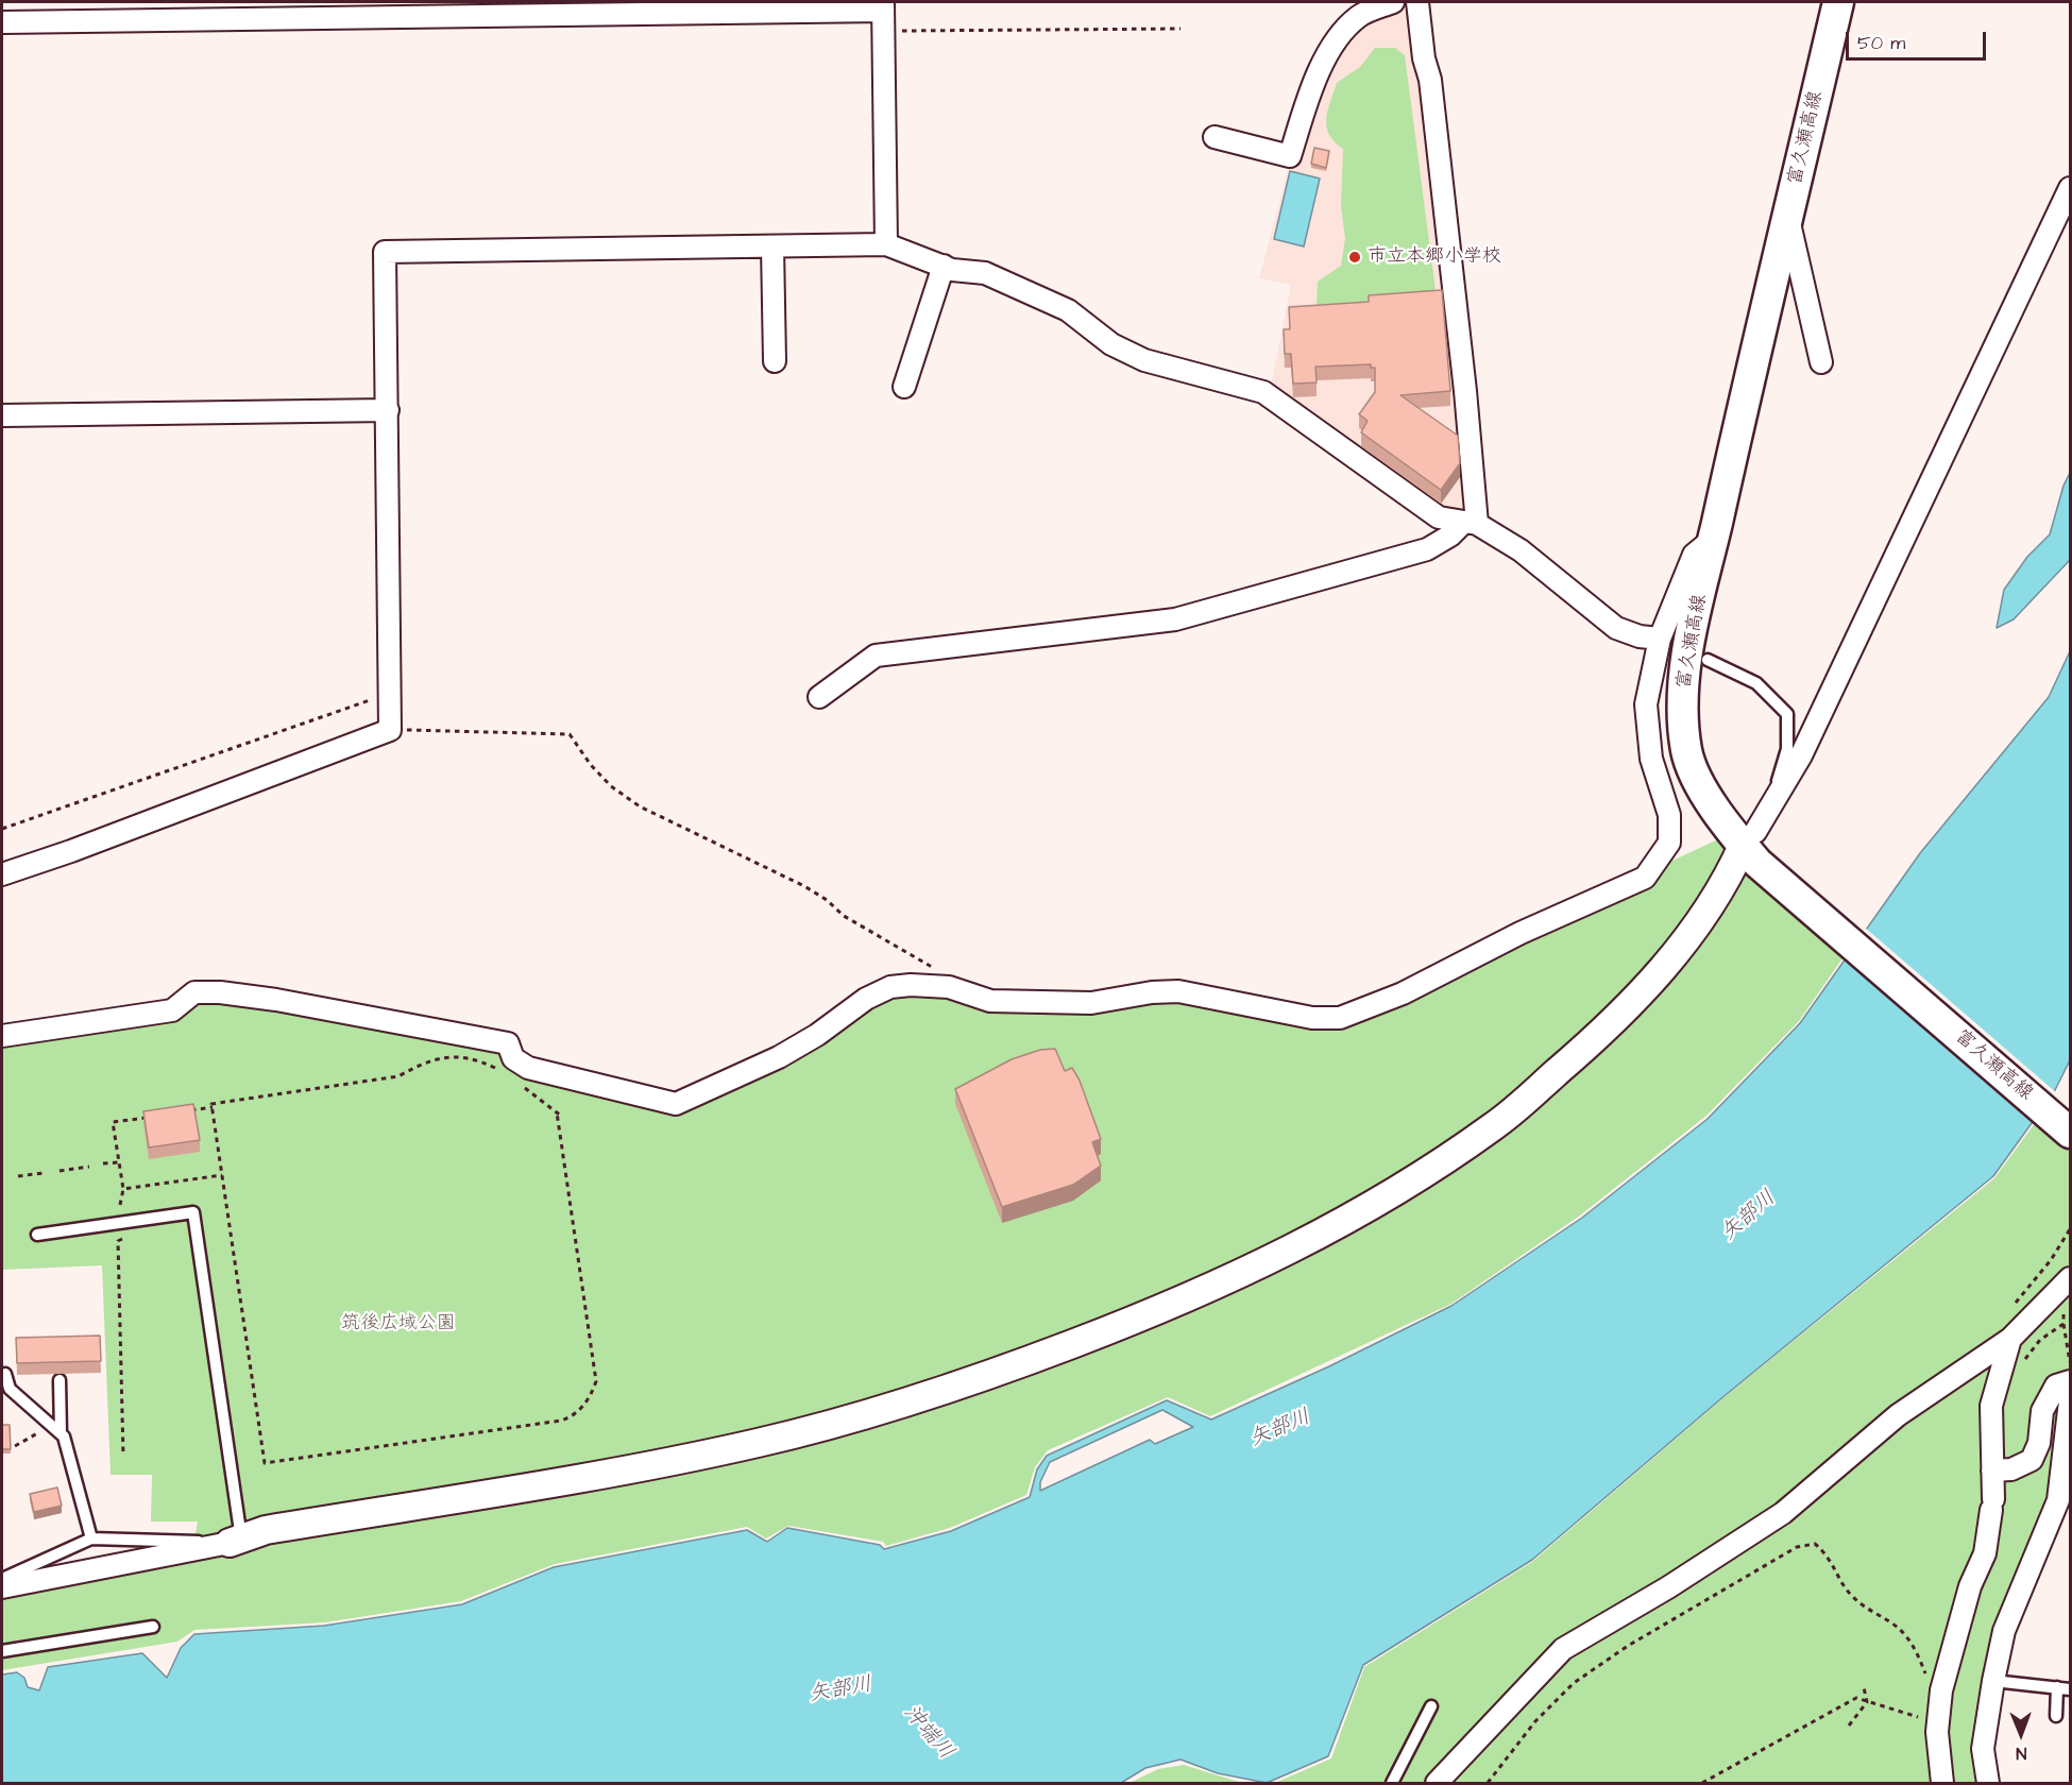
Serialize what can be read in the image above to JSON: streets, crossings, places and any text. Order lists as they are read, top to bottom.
{
  "streets": {
    "main road": ["富久瀬高線"]
  },
  "water": ["矢部川", "沖端川"],
  "parks": ["筑後広域公園"],
  "places": ["市立本郷小学校"],
  "scale_bar": "50 m",
  "north": "bottom"
}
